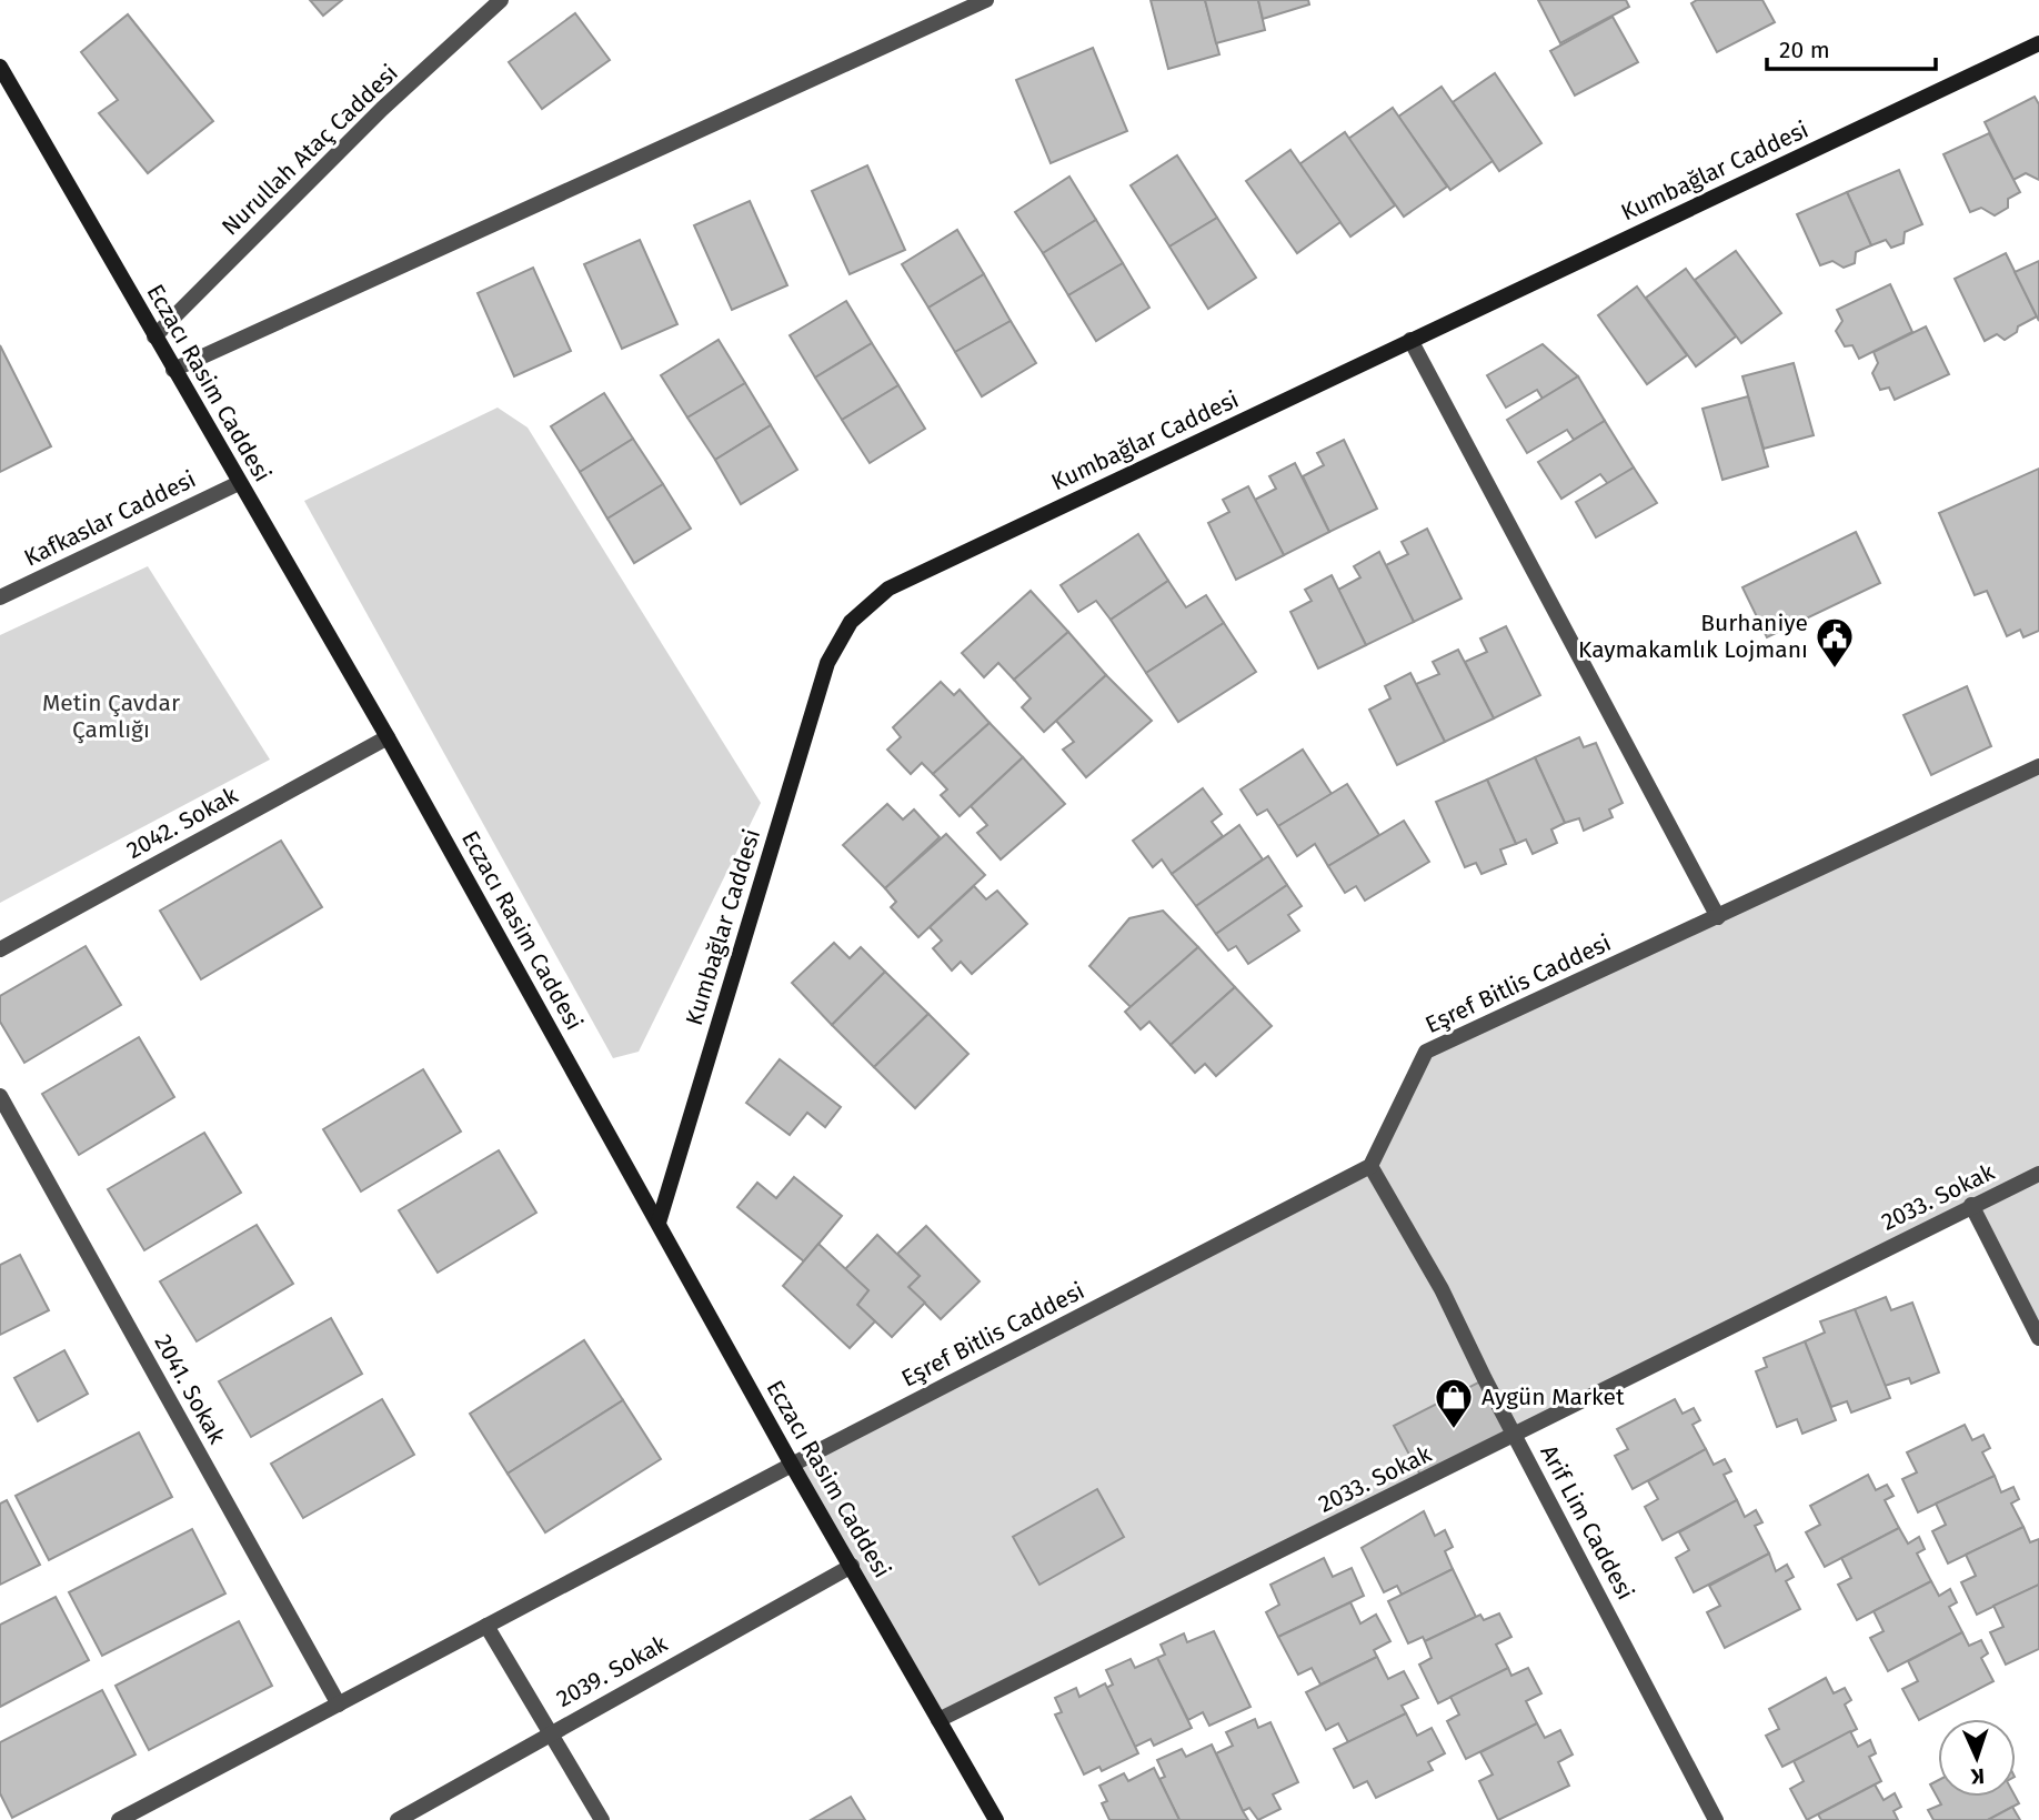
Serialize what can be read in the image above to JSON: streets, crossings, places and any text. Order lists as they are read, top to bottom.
{
  "streets": {
    "main road": ["Kumbağlar Caddesi", "Eczacı Rasim Caddesi"],
    "street": [
      "Nurullah Ataç Caddesi",
      "Kafkaslar Caddesi",
      "2042. Sokak",
      "Eşref Bitlis Caddesi",
      "2033. Sokak",
      "2041. Sokak",
      "Arif Lim Caddesi",
      "2039. Sokak"
    ]
  },
  "crossings": [
    ["Nurullah Ataç Caddesi", "Eczacı Rasim Caddesi"],
    ["Kumbağlar Caddesi", "Eczacı Rasim Caddesi"],
    ["Eczacı Rasim Caddesi", "Kafkaslar Caddesi"],
    ["Eczacı Rasim Caddesi", "2042. Sokak"],
    ["Eczacı Rasim Caddesi", "Eşref Bitlis Caddesi"],
    ["Eczacı Rasim Caddesi", "2033. Sokak"],
    ["Eczacı Rasim Caddesi", "2039. Sokak"],
    ["Eşref Bitlis Caddesi", "2041. Sokak"],
    ["Eşref Bitlis Caddesi", "Arif Lim Caddesi"],
    ["2033. Sokak", "Arif Lim Caddesi"]
  ],
  "parks": ["Metin Çavdar Çamlığı"],
  "places": {
    "public building": ["Burhaniye Kaymakamlık Lojmanı"],
    "shop": ["Aygün Market"]
  },
  "scale_bar": "20 m",
  "north": "bottom"
}
